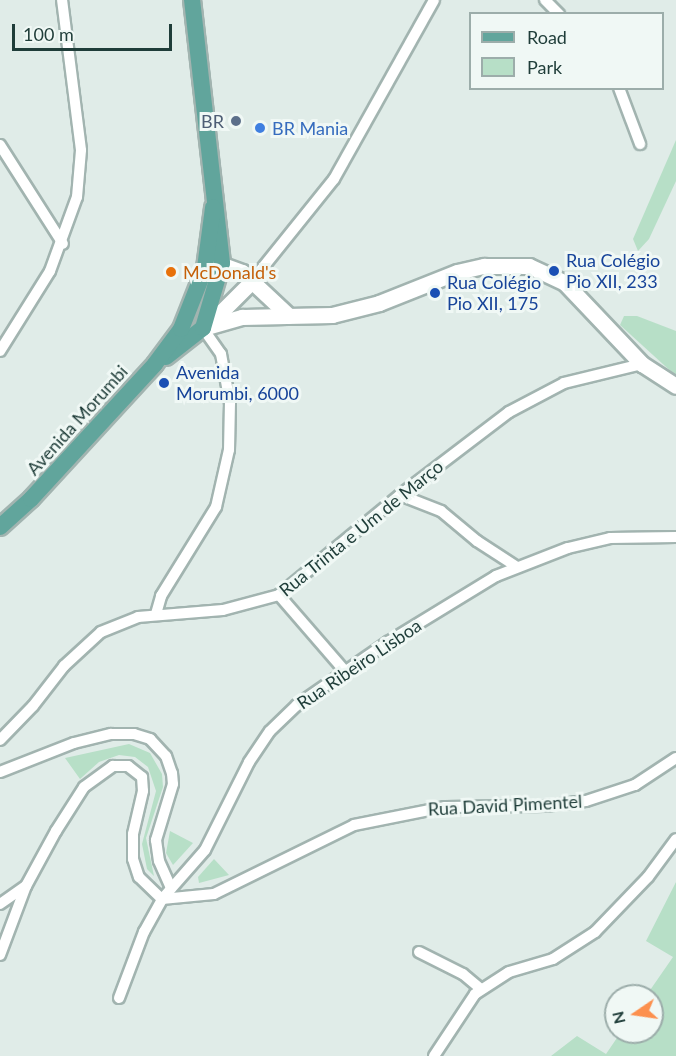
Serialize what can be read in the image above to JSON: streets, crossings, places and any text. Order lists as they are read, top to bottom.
{
  "streets": {
    "main road": ["Avenida Morumbi"],
    "street": ["Rua Trinta e Um de Março", "Rua Ribeiro Lisboa", "Rua David Pimentel"]
  },
  "crossings": [
    ["Rua Ribeiro Lisboa", "Rua David Pimentel"]
  ],
  "places": [
    "BR",
    "BR Mania",
    "Rua Colégio Pio XII, 233",
    "McDonald's",
    "Rua Colégio Pio XII, 175",
    "Avenida Morumbi, 6000"
  ],
  "legend": ["Road", "Park"],
  "scale_bar": "100 m",
  "north": "left"
}
